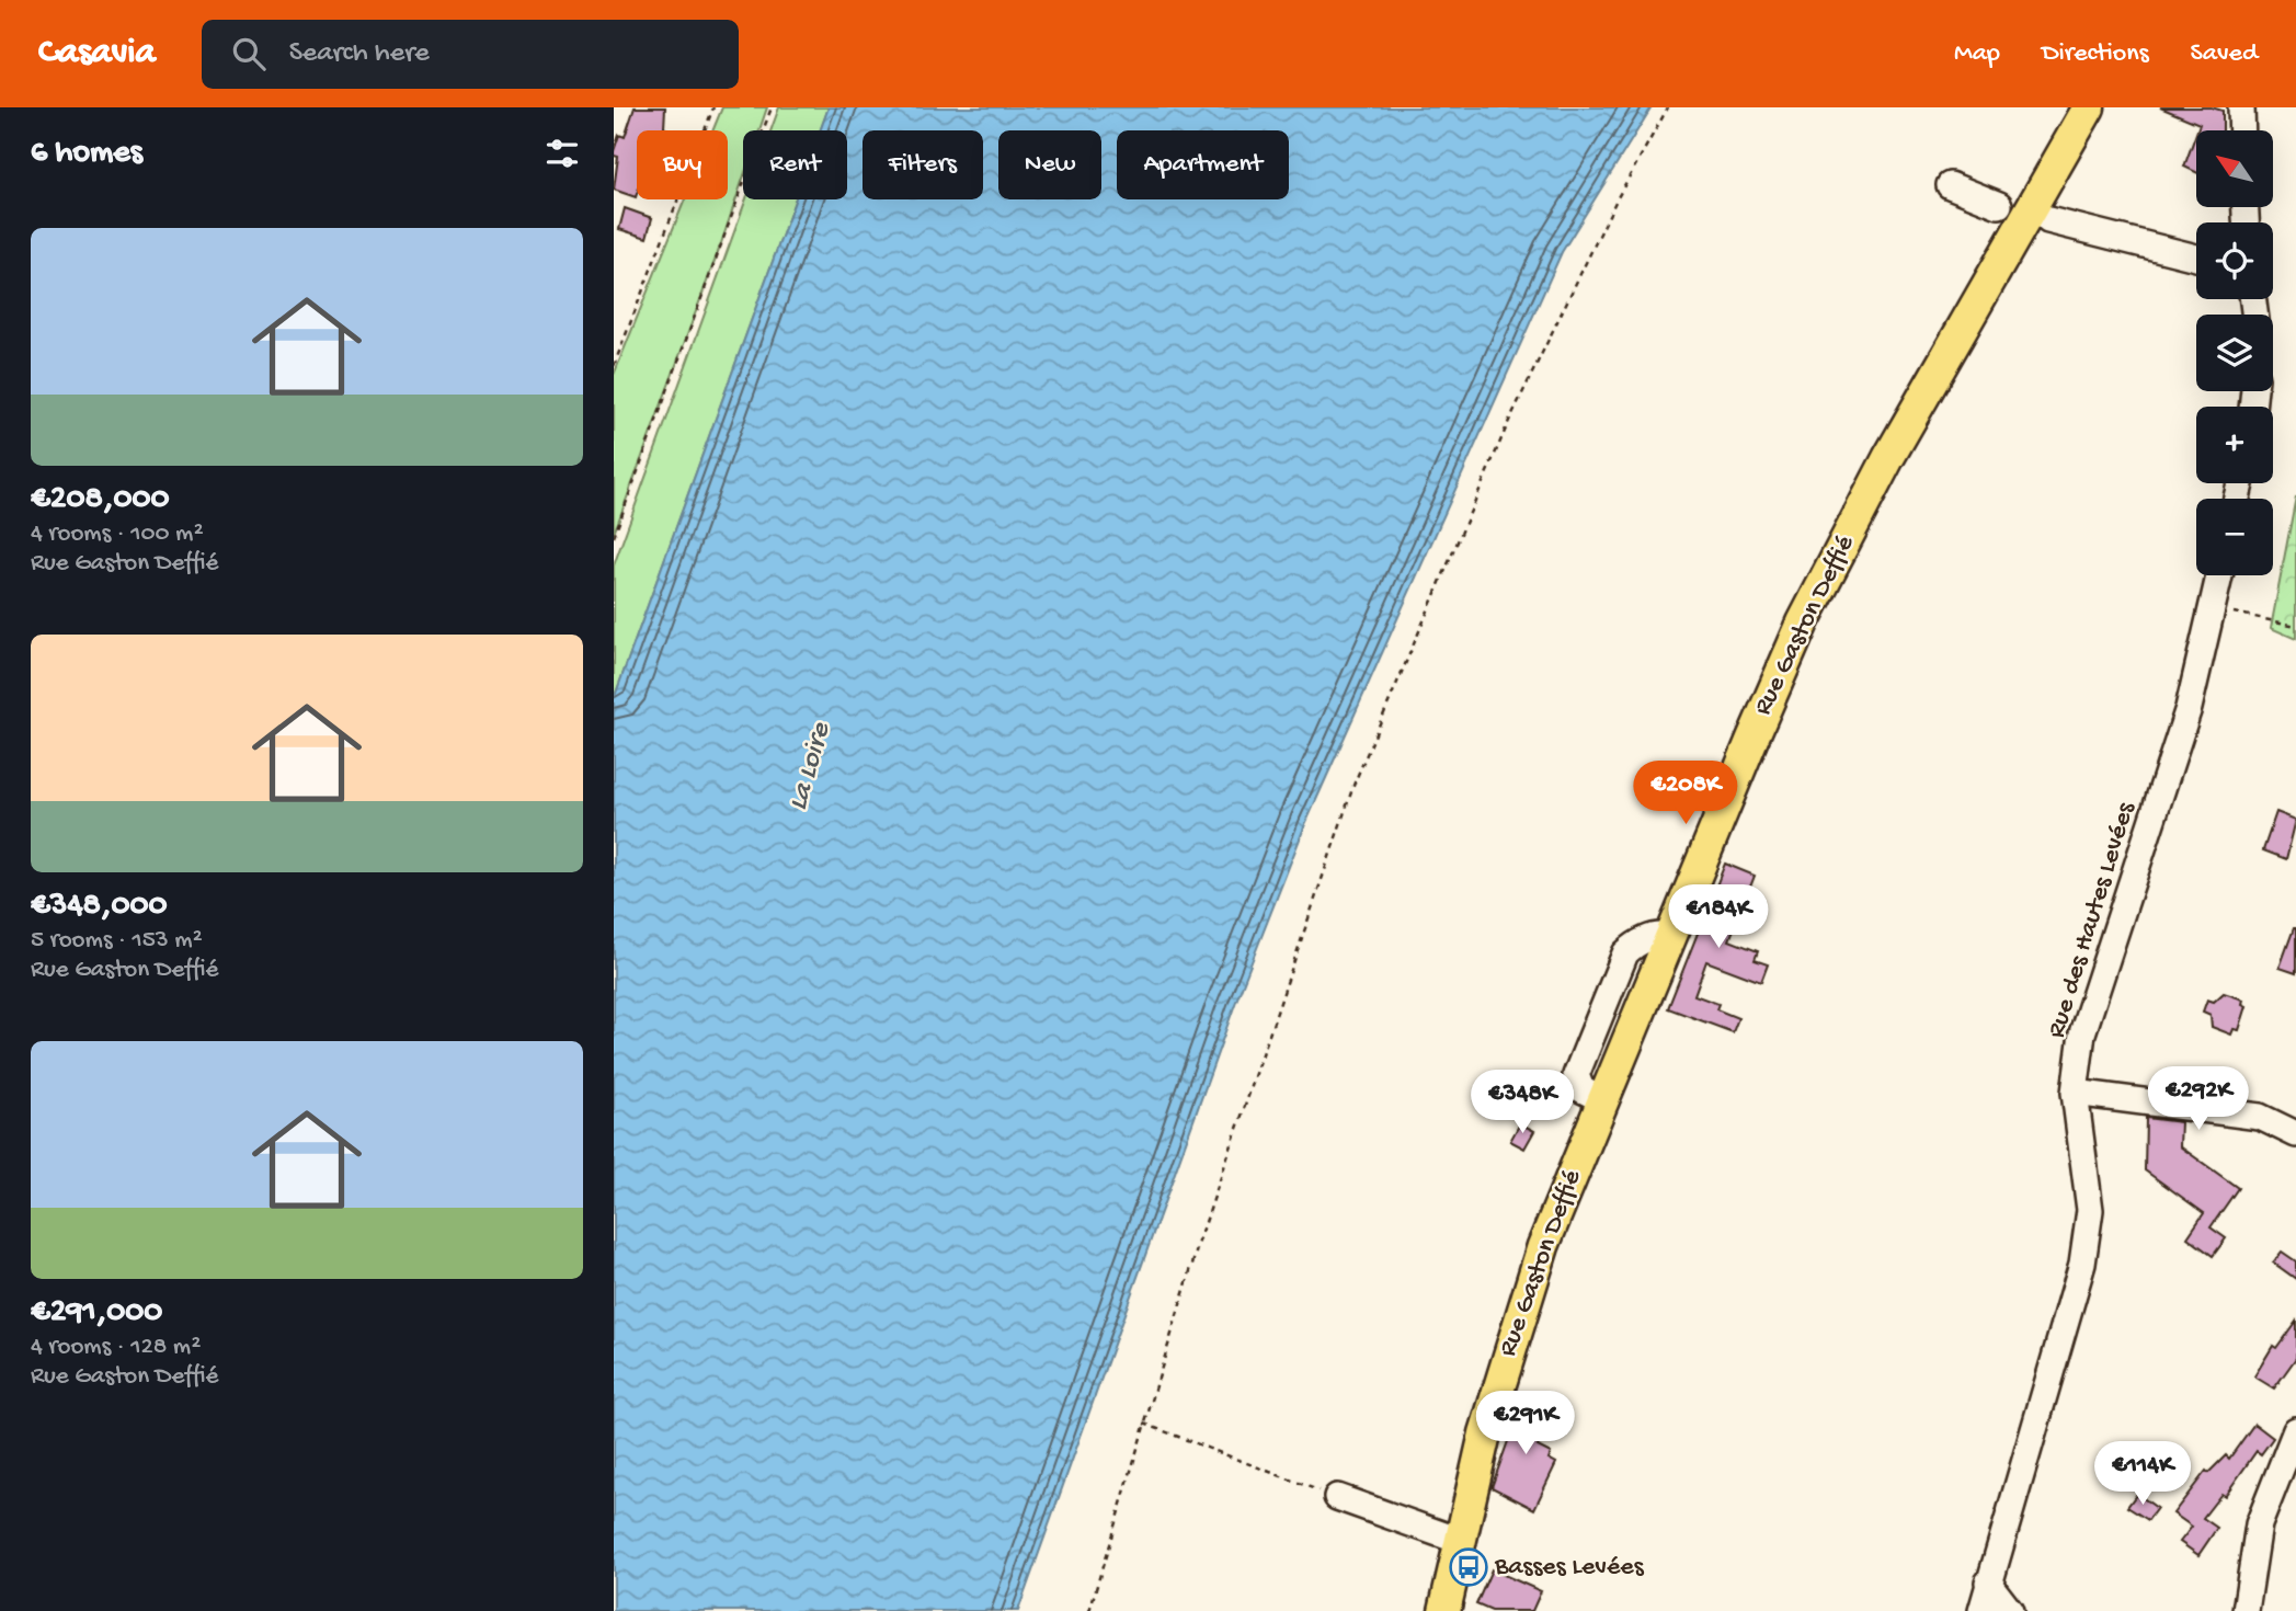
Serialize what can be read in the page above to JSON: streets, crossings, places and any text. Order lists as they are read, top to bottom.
{
  "streets": {
    "main road": ["Rue Gaston Deffié"],
    "street": ["Rue des Hautes Levées"]
  },
  "water": ["La Loire"],
  "places": {
    "bus stop": ["Basses Levées"]
  },
  "north": "top left",
  "page": {
    "header": "Casavia",
    "search": "Search here",
    "nav": ["Map", "Directions", "Saved"],
    "heading": "6 homes",
    "map_buttons": ["+", "−"],
    "chip": [
      "Buy",
      "Rent",
      "Filters",
      "New",
      "Apartment"
    ],
    "list": [
      {
        "name": "€208,000",
        "note": "4 rooms · 100 m² · Rue Gaston Deffié"
      },
      {
        "name": "€348,000",
        "note": "5 rooms · 153 m² · Rue Gaston Deffié"
      },
      {
        "name": "€291,000",
        "note": "4 rooms · 128 m² · Rue Gaston Deffié"
      }
    ],
    "price": [
      "€208K",
      "€184K",
      "€292K",
      "€348K",
      "€291K",
      "€114K"
    ]
  }
}
